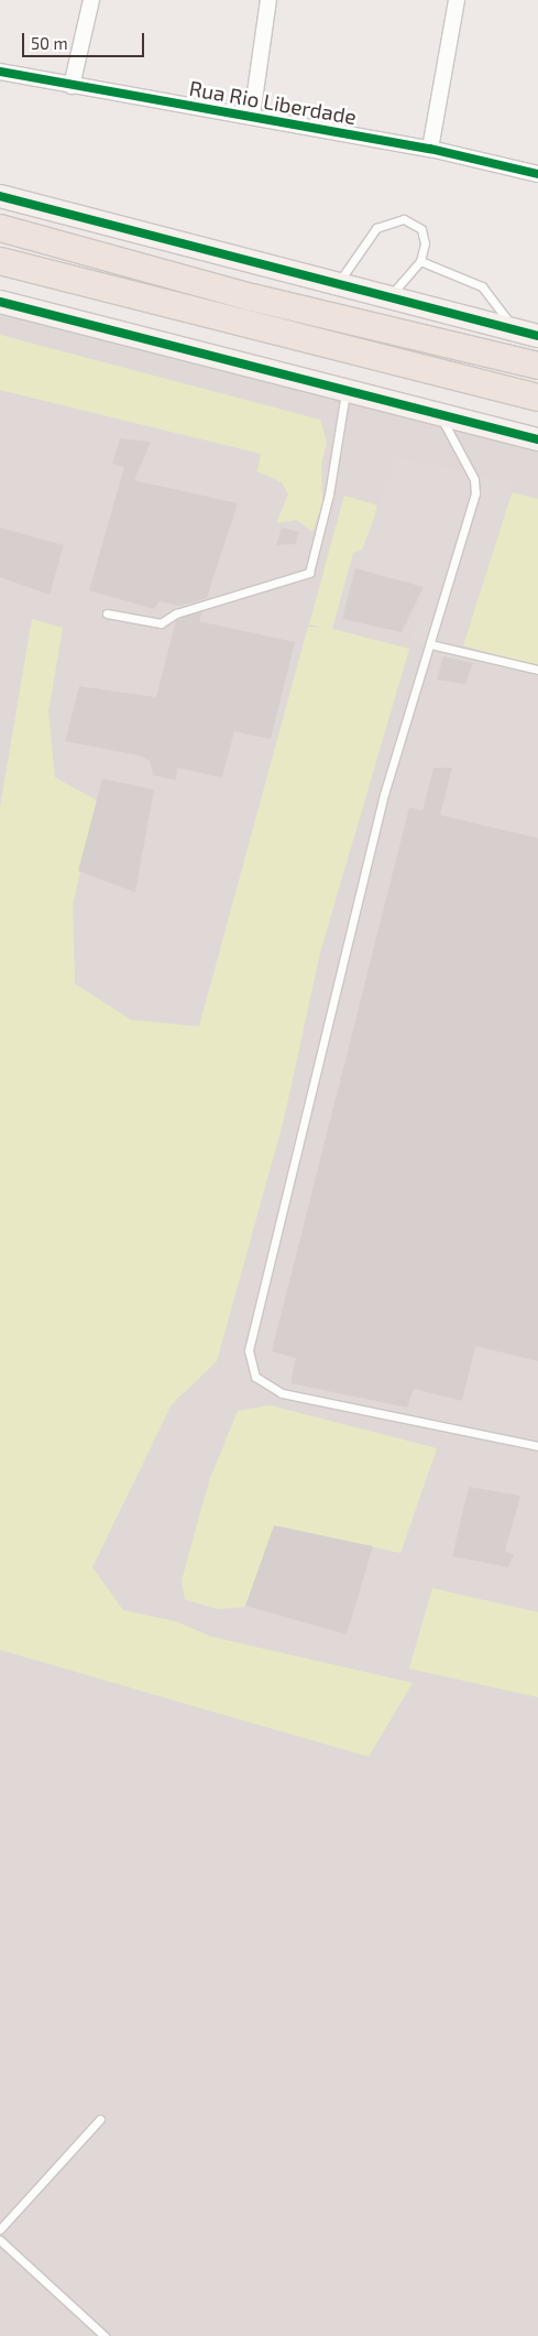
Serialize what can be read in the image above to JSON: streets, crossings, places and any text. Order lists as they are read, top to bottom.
{
  "streets": {
    "street": ["Rua Rio Liberdade"]
  },
  "scale_bar": "50 m"
}
